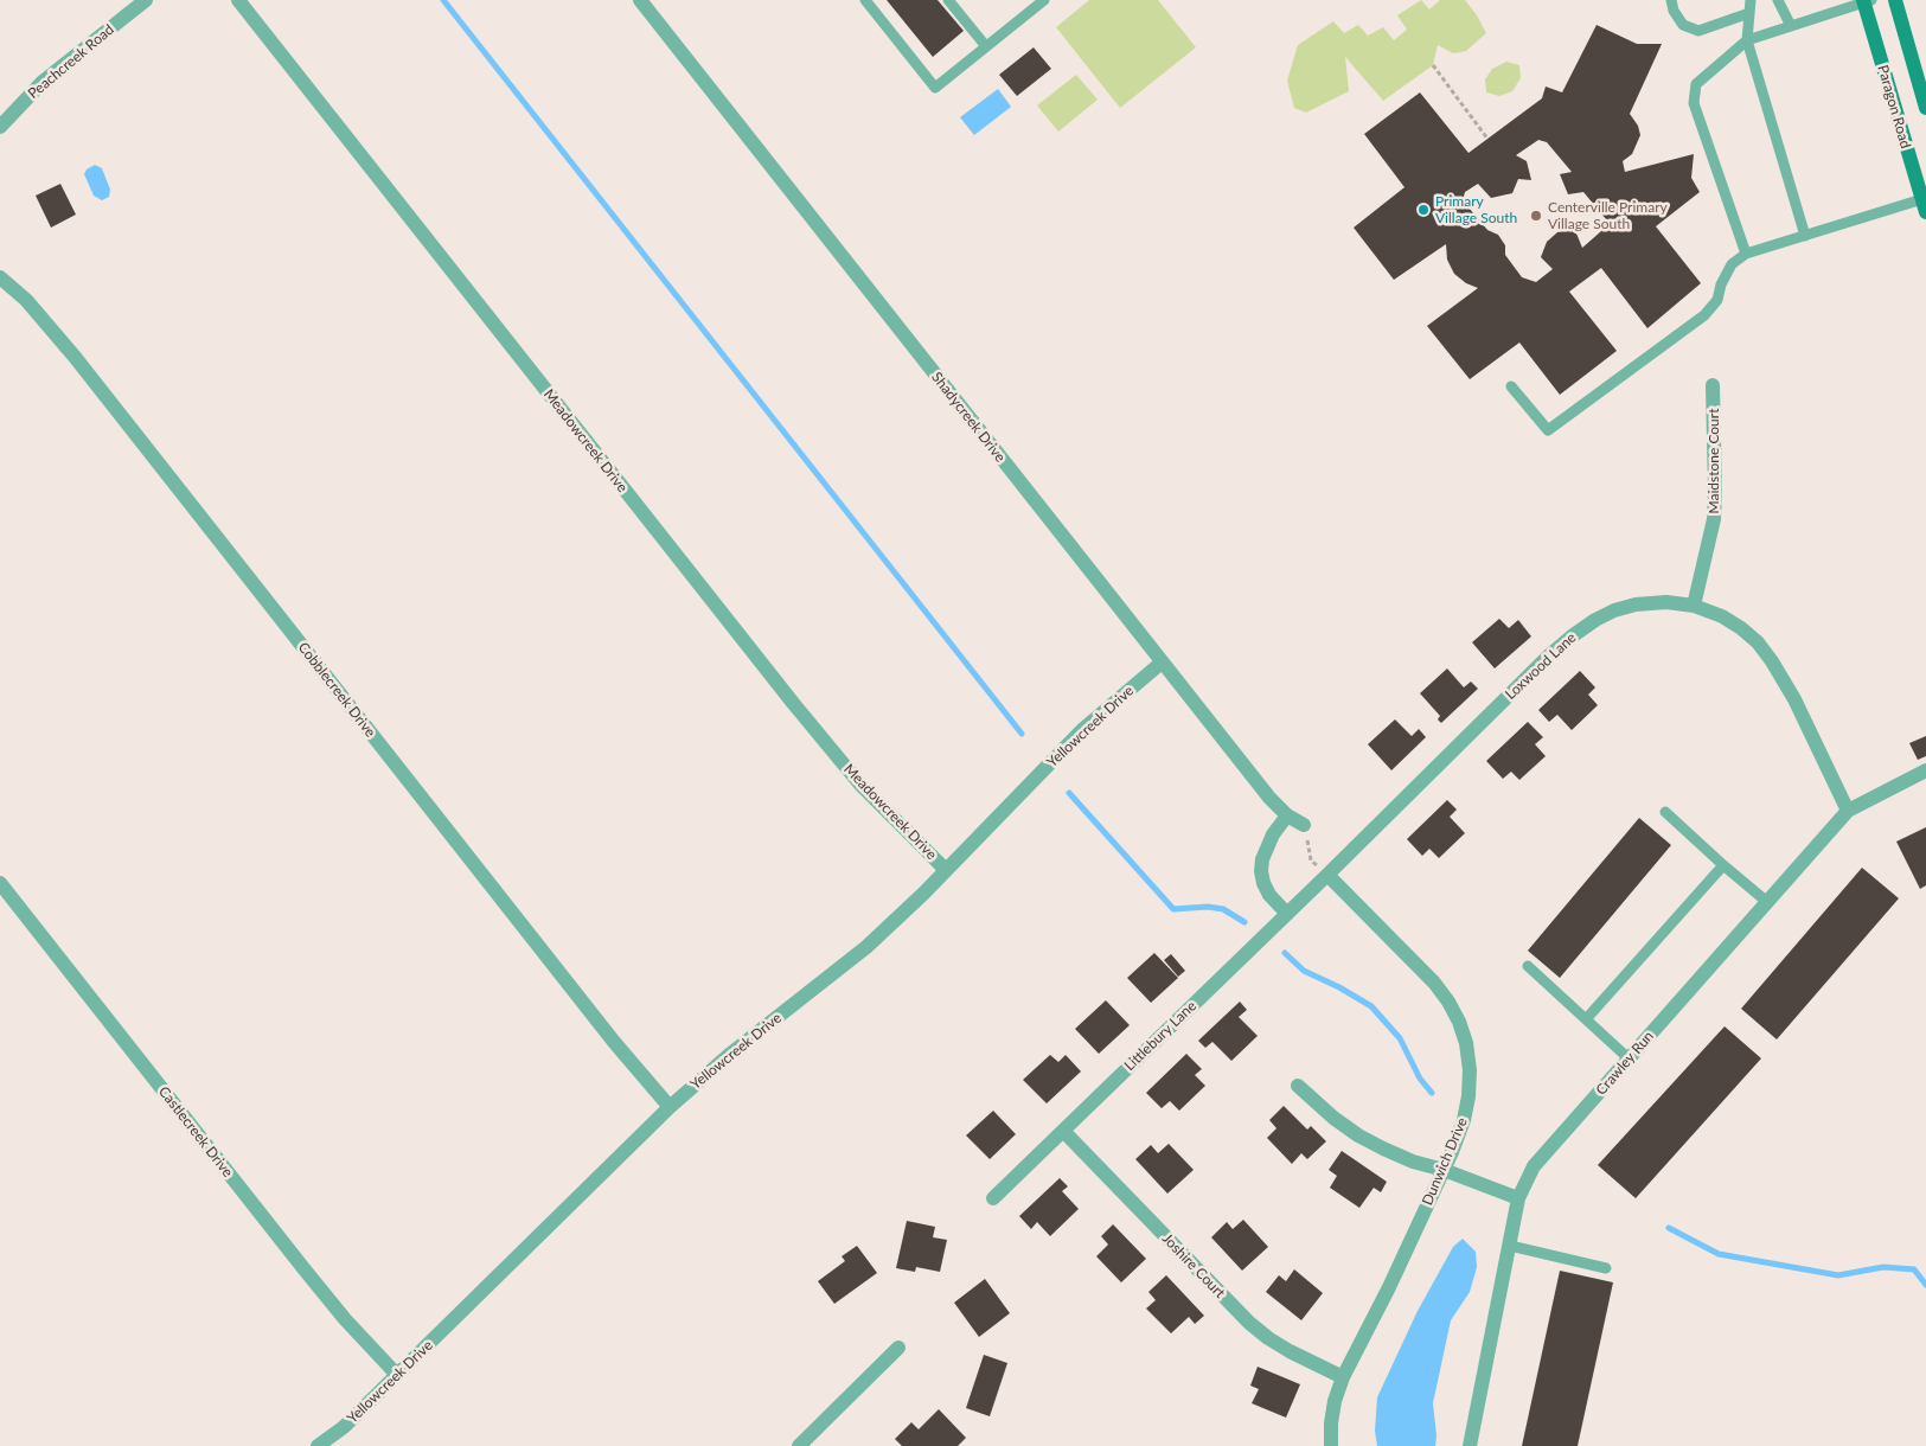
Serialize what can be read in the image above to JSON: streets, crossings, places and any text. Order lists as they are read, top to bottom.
{
  "streets": {
    "street": [
      "Peachcreek Road",
      "Paragon Road",
      "Shadycreek Drive",
      "Meadowcreek Drive",
      "Maidstone Court",
      "Loxwood Lane",
      "Cobblecreek Drive",
      "Yellowcreek Drive",
      "Littlebury Lane",
      "Crawley Run",
      "Castlecreek Drive",
      "Dunwich Drive",
      "Joshire Court"
    ]
  },
  "crossings": [
    ["Shadycreek Drive", "Yellowcreek Drive"],
    ["Meadowcreek Drive", "Yellowcreek Drive"],
    ["Maidstone Court", "Loxwood Lane"],
    ["Loxwood Lane", "Littlebury Lane"],
    ["Loxwood Lane", "Crawley Run"],
    ["Loxwood Lane", "Dunwich Drive"],
    ["Cobblecreek Drive", "Yellowcreek Drive"],
    ["Yellowcreek Drive", "Castlecreek Drive"],
    ["Littlebury Lane", "Dunwich Drive"],
    ["Littlebury Lane", "Joshire Court"],
    ["Dunwich Drive", "Joshire Court"]
  ],
  "places": ["Primary Village South", "Centerville Primary Village South"]
}
